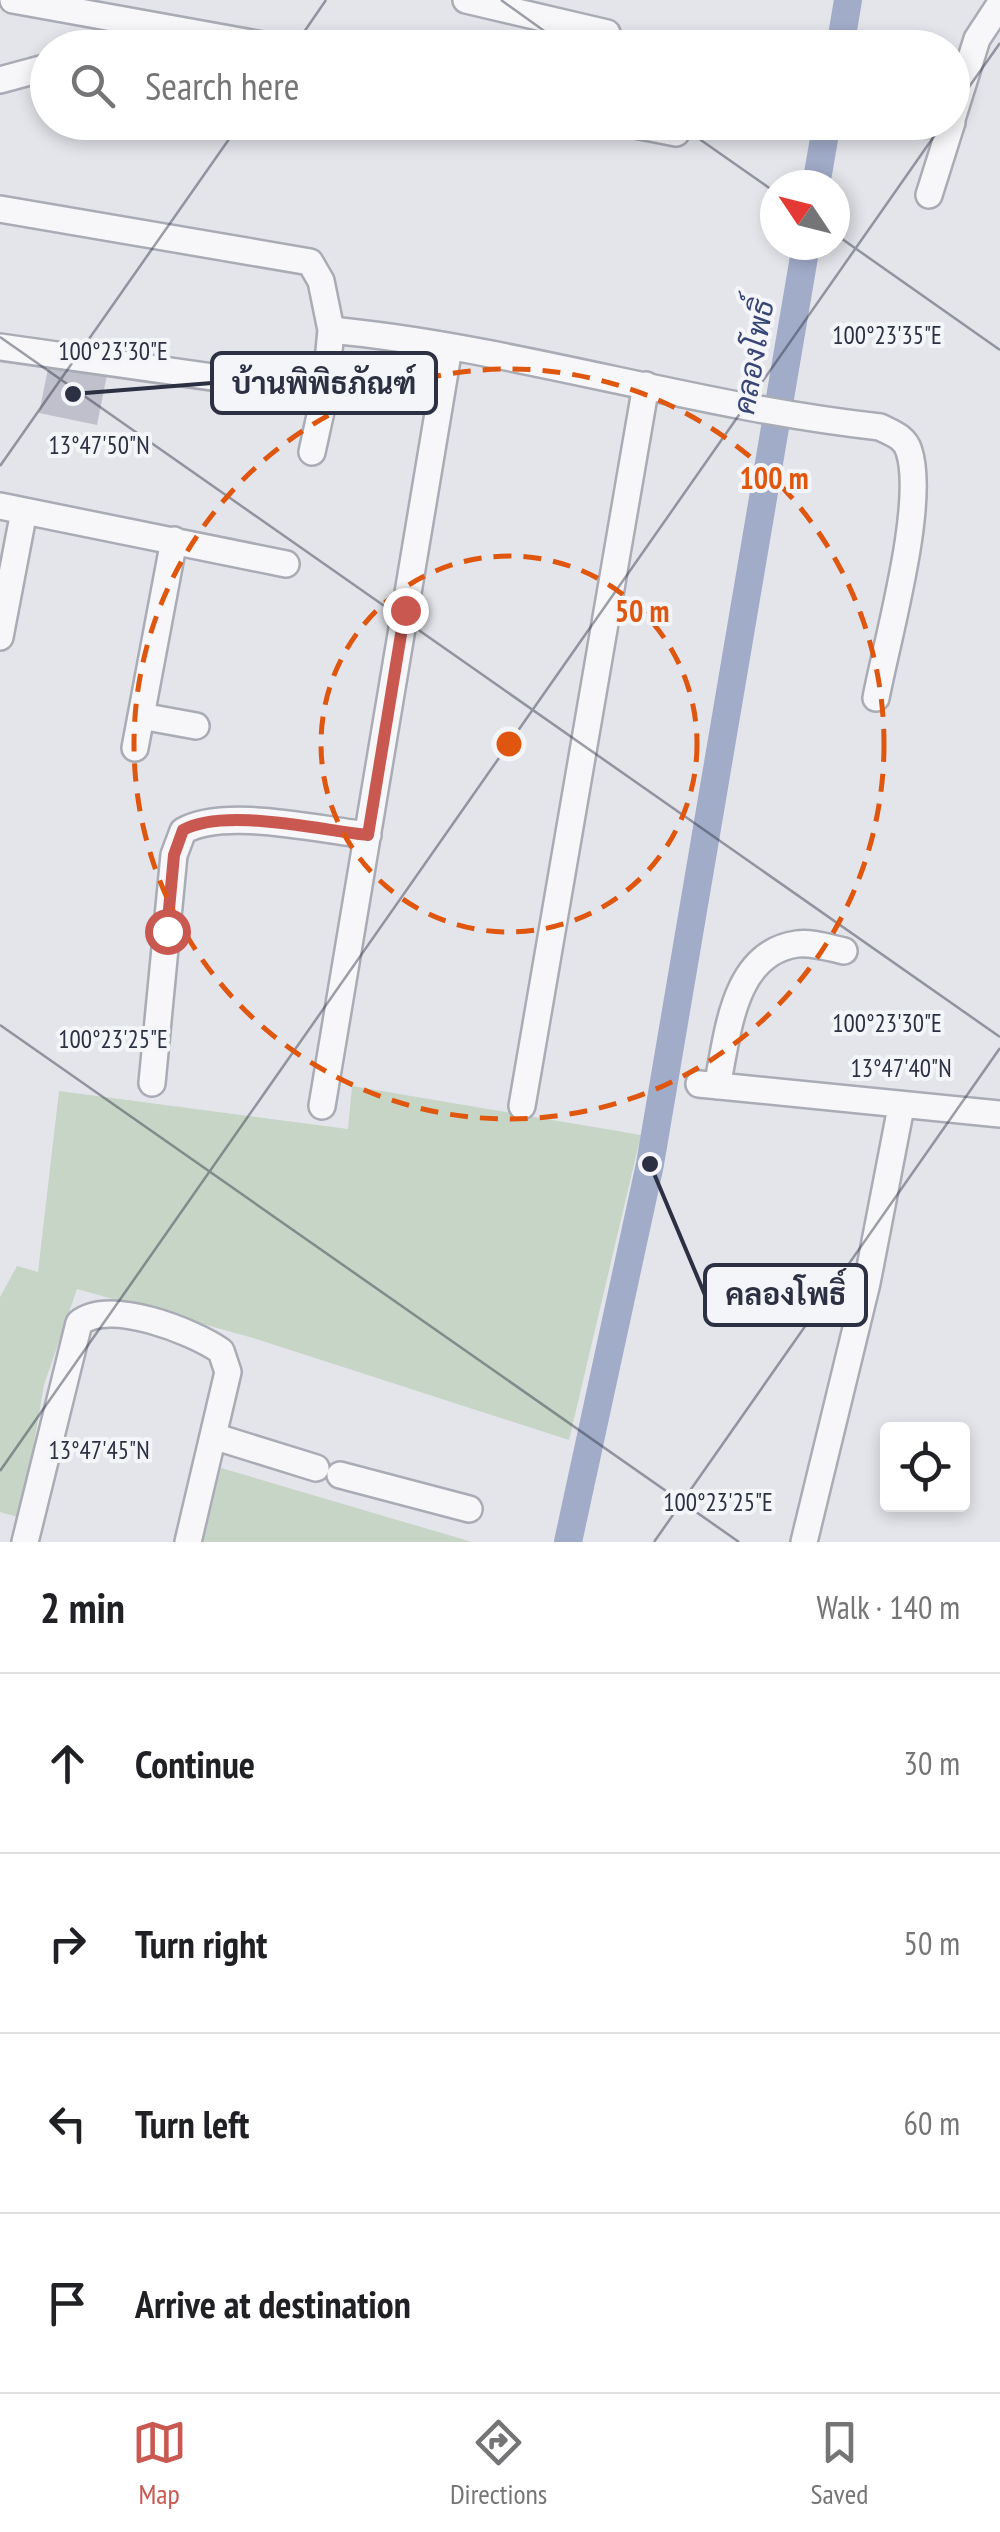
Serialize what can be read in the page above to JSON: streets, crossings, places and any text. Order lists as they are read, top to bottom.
{
  "water": ["คลองโพธิ์"],
  "places": ["บ้านพิพิธภัณฑ์", "คลองโพธิ์"],
  "north": "top left",
  "page": {
    "search": "Search here",
    "heading": ["2 min", "Walk · 140 m"],
    "list": [
      ["Continue", "30 m"],
      ["Turn right", "50 m"],
      ["Turn left", "60 m"],
      "Arrive at destination"
    ],
    "nav": ["Map", "Directions", "Saved"]
  },
  "coordinates": [
    "100°23'35\"E",
    "100°23'30\"E",
    "13°47'50\"N",
    "100°23'25\"E",
    "13°47'40\"N",
    "13°47'45\"N"
  ],
  "rings": ["100 m", "50 m"]
}
